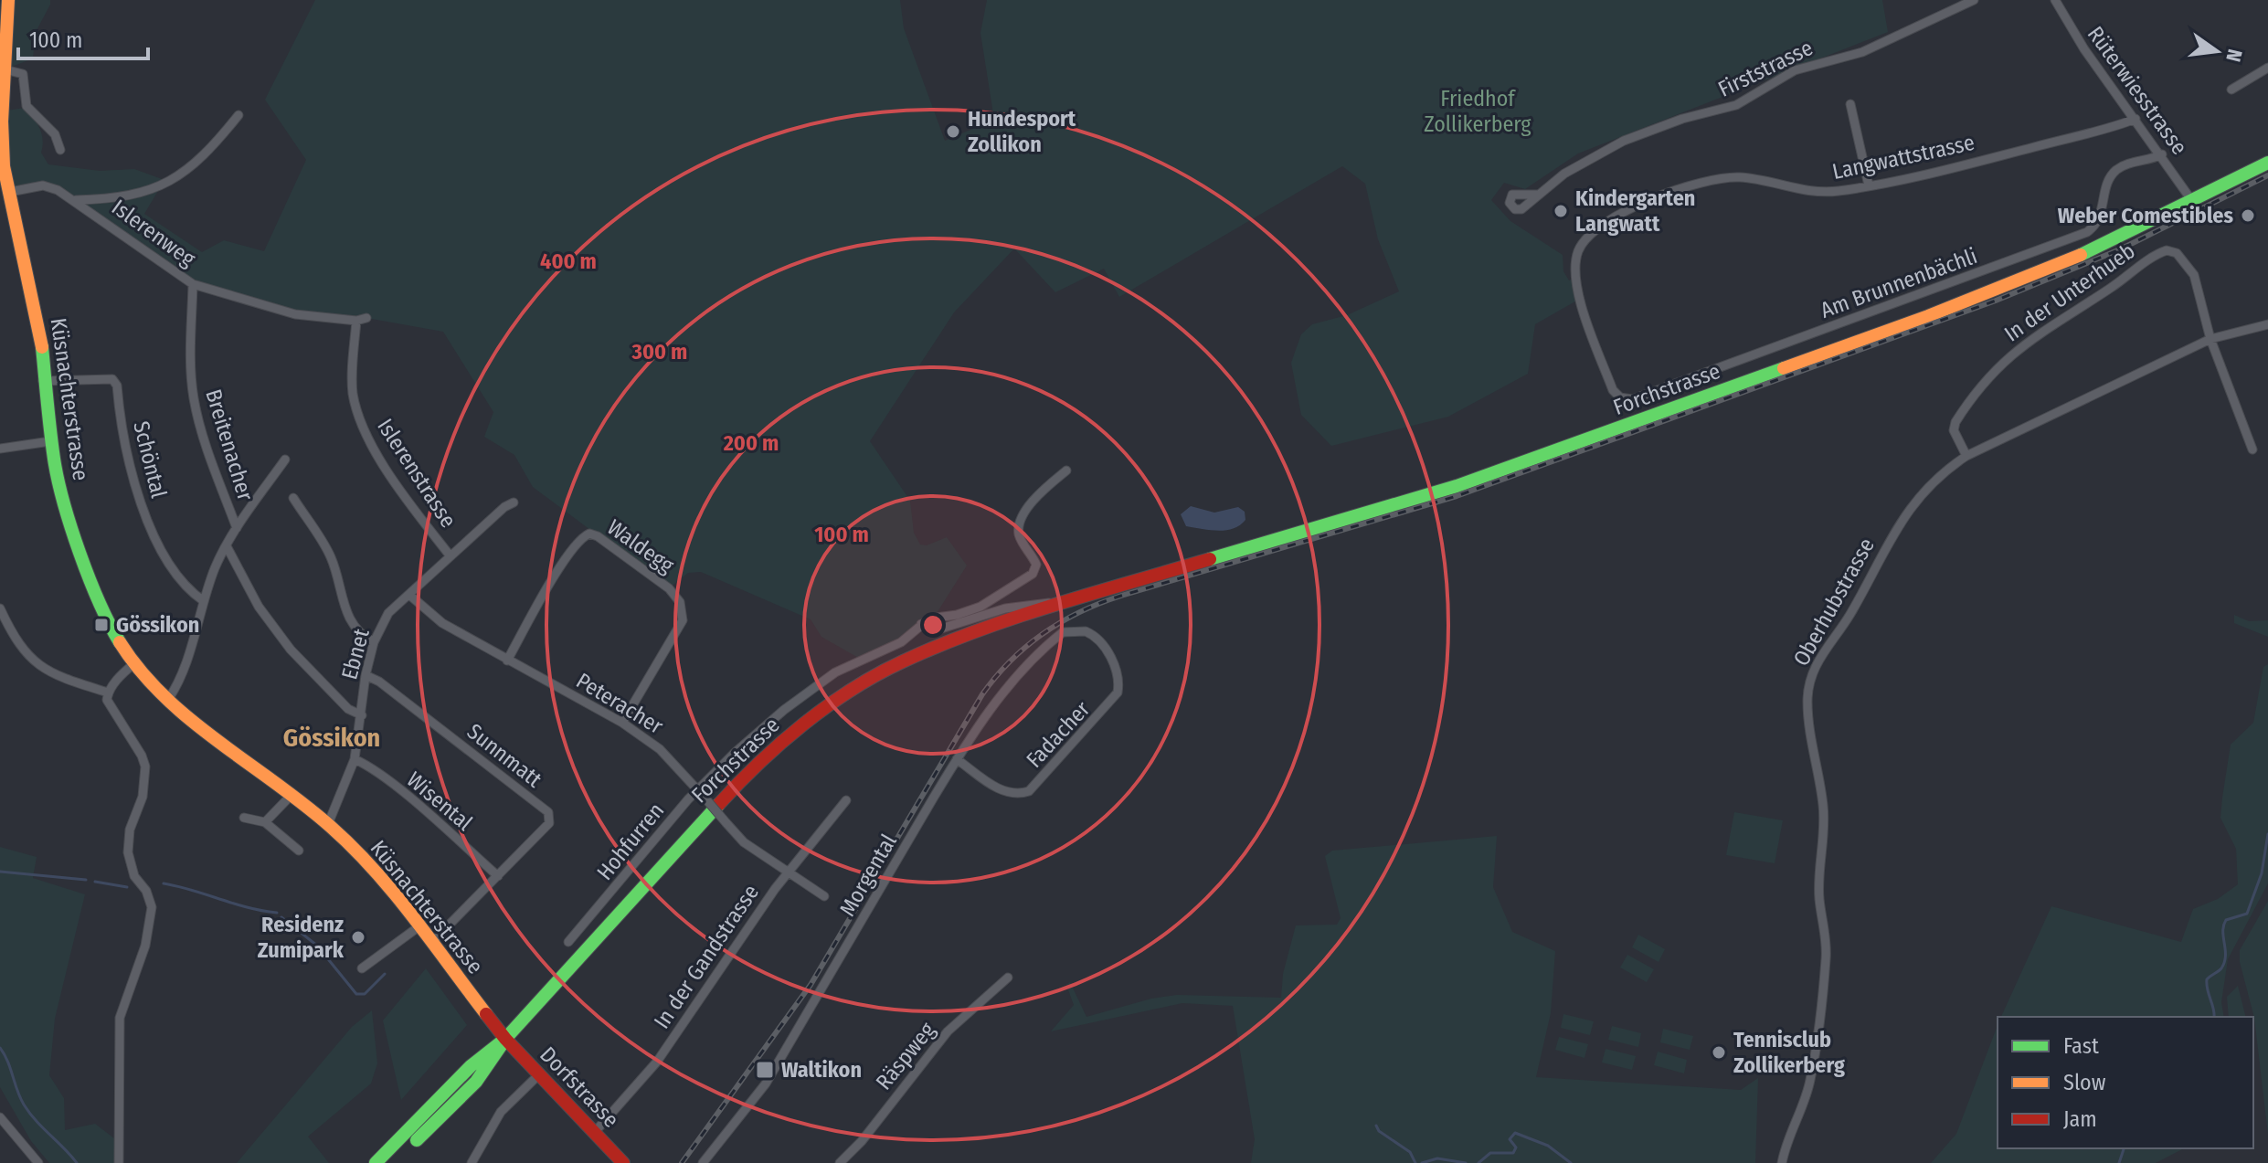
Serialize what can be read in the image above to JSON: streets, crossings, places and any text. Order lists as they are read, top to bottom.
{
  "streets": {
    "main road": ["Forchstrasse", "Küsnachterstrasse", "Dorfstrasse"],
    "street": [
      "Firststrasse",
      "Rüterwiesstrasse",
      "Langwattstrasse",
      "Islerenweg",
      "Am Brunnenbächli",
      "In der Unterhueb",
      "Breitenacher",
      "Schöntal",
      "Islerenstrasse",
      "Waldegg",
      "Oberhubstrasse",
      "Ebnet",
      "Peteracher",
      "Fadacher",
      "Sunnmatt",
      "Wisental",
      "Hohfurren",
      "Morgental",
      "In der Gandstrasse",
      "Räspweg"
    ]
  },
  "crossings": [
    ["Rüterwiesstrasse", "Langwattstrasse"],
    ["Rüterwiesstrasse", "Am Brunnenbächli"],
    ["Rüterwiesstrasse", "Forchstrasse"],
    ["Langwattstrasse", "Am Brunnenbächli"],
    ["Islerenweg", "Küsnachterstrasse"],
    ["Islerenweg", "Breitenacher"],
    ["Islerenweg", "Islerenstrasse"],
    ["In der Unterhueb", "Oberhubstrasse"],
    ["Forchstrasse", "Küsnachterstrasse"],
    ["Forchstrasse", "Hohfurren"],
    ["Forchstrasse", "Dorfstrasse"],
    ["Küsnachterstrasse", "Breitenacher"],
    ["Küsnachterstrasse", "Schöntal"],
    ["Küsnachterstrasse", "Ebnet"],
    ["Küsnachterstrasse", "Sunnmatt"],
    ["Küsnachterstrasse", "Dorfstrasse"],
    ["Breitenacher", "Schöntal"],
    ["Islerenstrasse", "Ebnet"],
    ["Waldegg", "Peteracher"],
    ["Ebnet", "Peteracher"],
    ["Ebnet", "Sunnmatt"],
    ["Ebnet", "Wisental"],
    ["Peteracher", "Hohfurren"],
    ["Peteracher", "In der Gandstrasse"],
    ["Fadacher", "Morgental"],
    ["Sunnmatt", "Wisental"],
    ["In der Gandstrasse", "Dorfstrasse"]
  ],
  "districts": ["Gössikon"],
  "parks": ["Friedhof Zollikerberg"],
  "places": {
    "other": [
      "Hundesport Zollikon",
      "Kindergarten Langwatt",
      "Weber Comestibles",
      "Residenz Zumipark",
      "Tennisclub Zollikerberg"
    ],
    "transit": ["Gössikon", "Waltikon"]
  },
  "legend": ["Fast", "Slow", "Jam"],
  "scale_bar": "100 m",
  "north": "right",
  "rings": [
    "400 m",
    "300 m",
    "200 m",
    "100 m"
  ]
}
